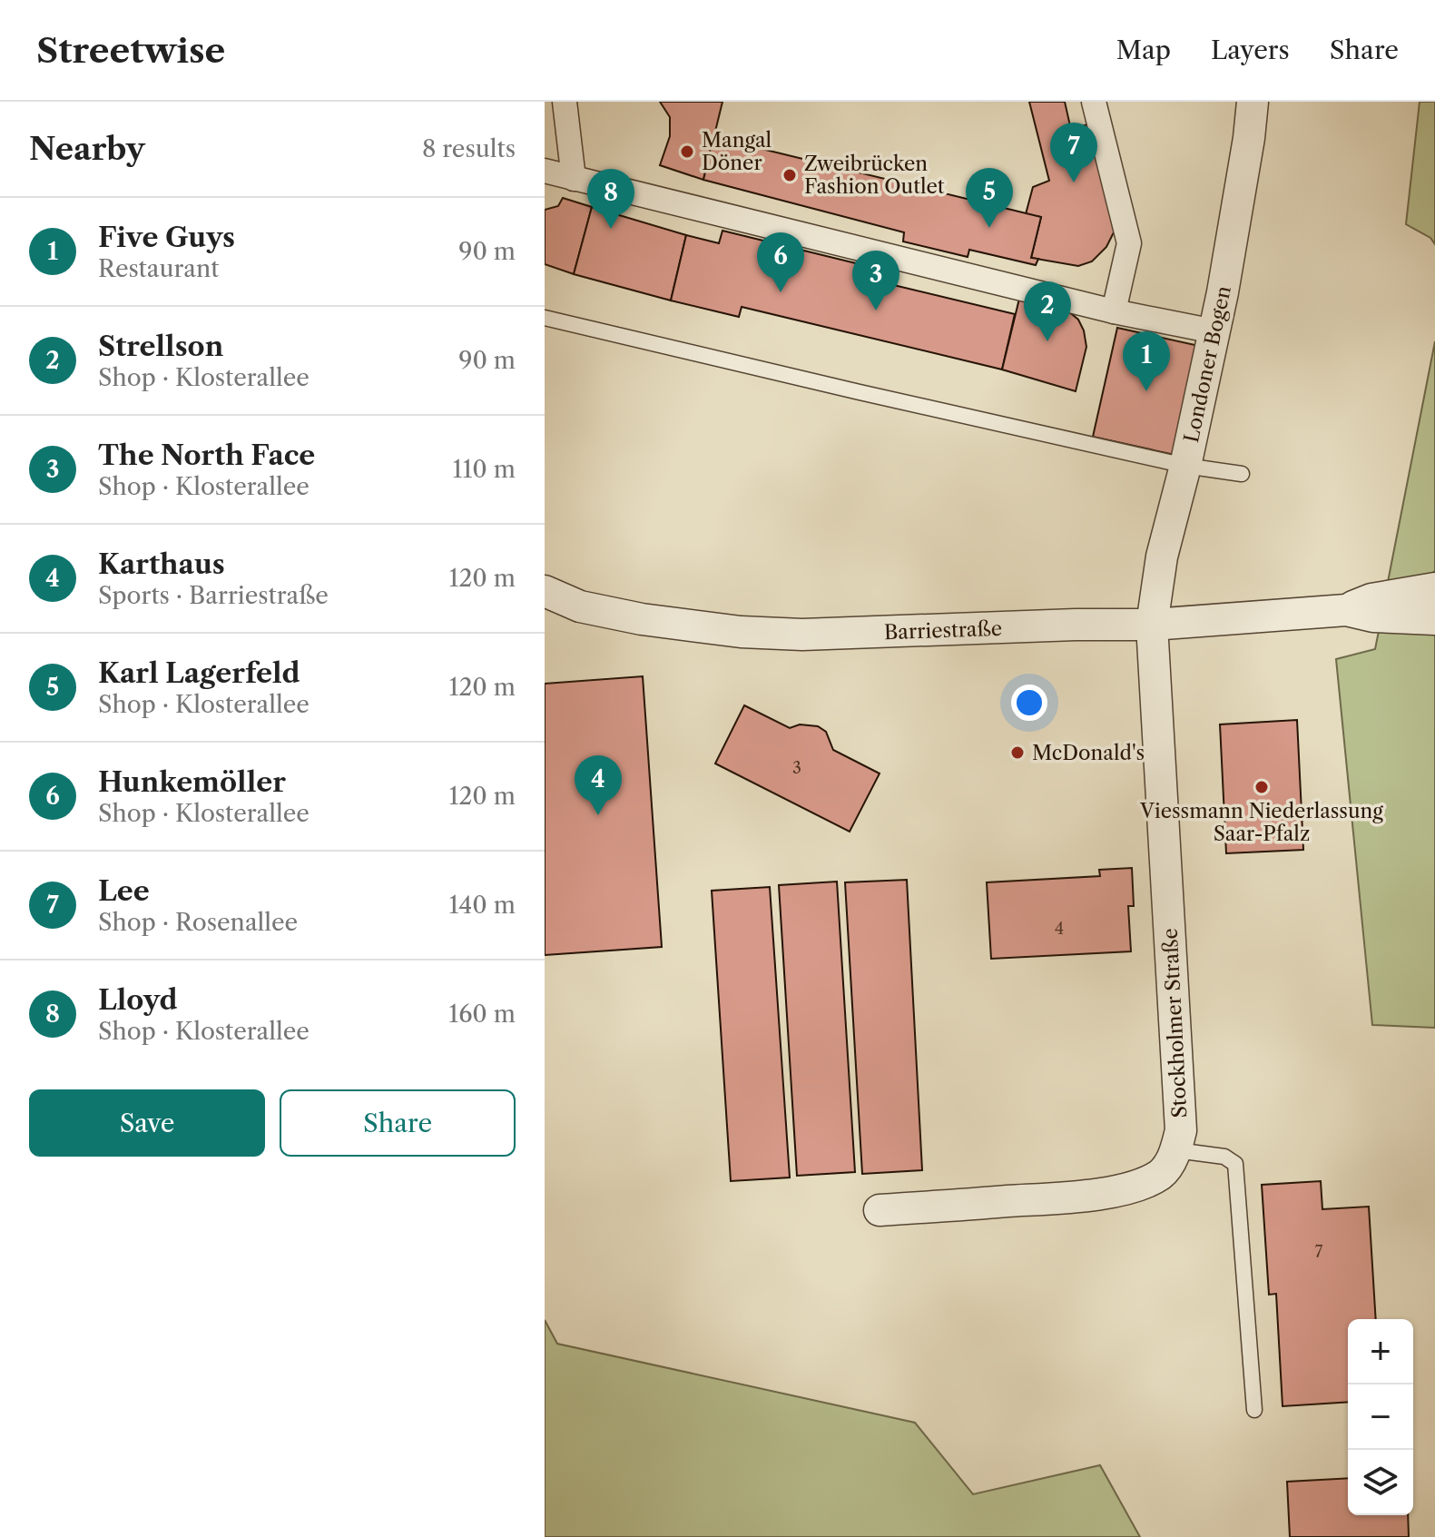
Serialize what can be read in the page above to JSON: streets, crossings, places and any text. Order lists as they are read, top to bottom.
{
  "streets": {
    "street": ["Londoner Bogen", "Barriestraße", "Stockholmer Straße"]
  },
  "crossings": [
    ["Londoner Bogen", "Barriestraße"],
    ["Londoner Bogen", "Stockholmer Straße"],
    ["Barriestraße", "Stockholmer Straße"]
  ],
  "places": [
    "Mangal Döner",
    "Zweibrücken Fashion Outlet",
    "McDonald's",
    "Viessmann Niederlassung Saar-Pfalz"
  ],
  "house_numbers": ["3", "4", "7"],
  "page": {
    "header": "Streetwise",
    "nav": ["Map", "Layers", "Share"],
    "heading": ["Nearby", "8 results"],
    "pins": [
      "7",
      "5",
      "8",
      "6",
      "3",
      "2",
      "1",
      "4"
    ],
    "list": [
      {
        "mark": "1",
        "name": "Five Guys",
        "note": "Restaurant",
        "value": "90 m"
      },
      {
        "mark": "2",
        "name": "Strellson",
        "note": "Shop · Klosterallee",
        "value": "90 m"
      },
      {
        "mark": "3",
        "name": "The North Face",
        "note": "Shop · Klosterallee",
        "value": "110 m"
      },
      {
        "mark": "4",
        "name": "Karthaus",
        "note": "Sports · Barriestraße",
        "value": "120 m"
      },
      {
        "mark": "5",
        "name": "Karl Lagerfeld",
        "note": "Shop · Klosterallee",
        "value": "120 m"
      },
      {
        "mark": "6",
        "name": "Hunkemöller",
        "note": "Shop · Klosterallee",
        "value": "120 m"
      },
      {
        "mark": "7",
        "name": "Lee",
        "note": "Shop · Rosenallee",
        "value": "140 m"
      },
      {
        "mark": "8",
        "name": "Lloyd",
        "note": "Shop · Klosterallee",
        "value": "160 m"
      }
    ],
    "buttons": ["Save", "Share"],
    "map_buttons": ["+", "−"]
  }
}
